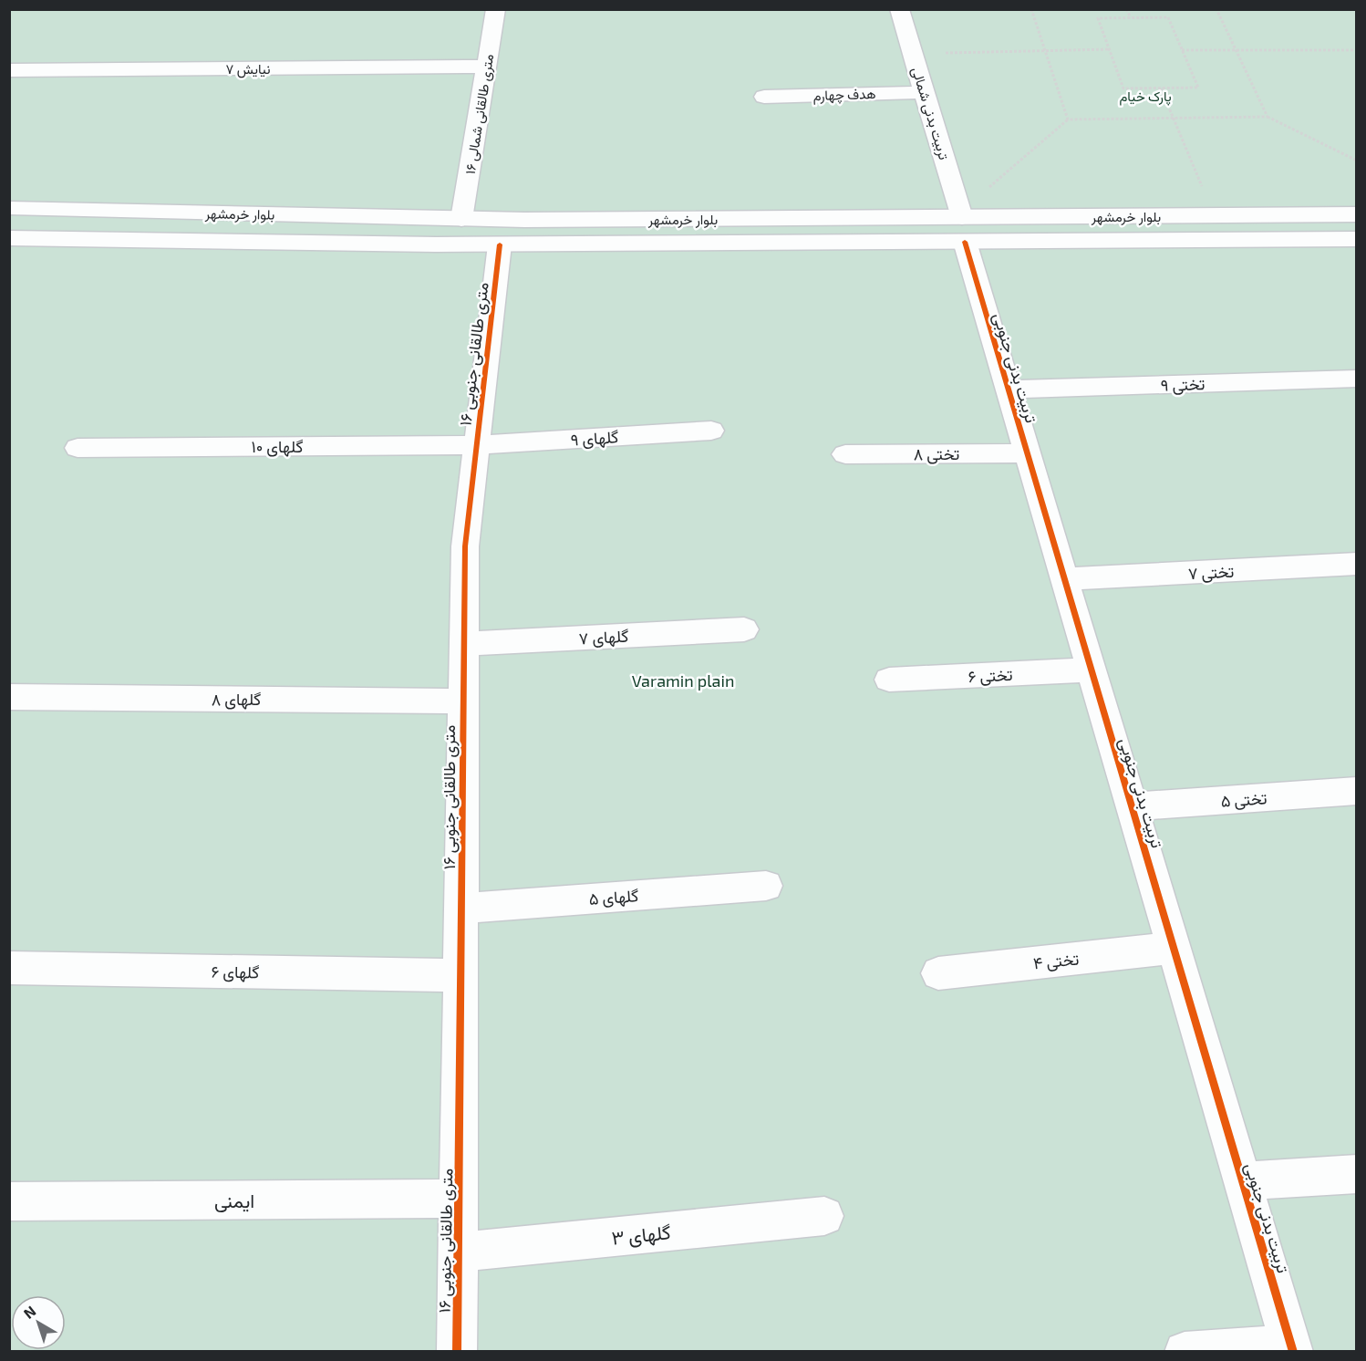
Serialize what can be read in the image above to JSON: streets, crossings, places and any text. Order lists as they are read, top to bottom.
{
  "streets": {
    "street": [
      "نیایش ۷",
      "هدف چهارم",
      "تربیت بدنی شمالی",
      "۱۶ متری طالقانی شمالی",
      "بلوار خرمشهر",
      "۱۶ متری طالقانی جنوبی",
      "تربیت بدنی جنوبی",
      "تختی ۹",
      "گلهای ۹",
      "گلهای ۱۰",
      "تختی ۸",
      "تختی ۷",
      "گلهای ۷",
      "تختی ۶",
      "گلهای ۸",
      "تختی ۵",
      "گلهای ۵",
      "تختی ۴",
      "گلهای ۶",
      "ایمنی",
      "گلهای ۳"
    ]
  },
  "crossings": [
    ["نیایش ۷", "۱۶ متری طالقانی شمالی"],
    ["هدف چهارم", "تربیت بدنی شمالی"],
    ["تربیت بدنی شمالی", "بلوار خرمشهر"],
    ["تربیت بدنی شمالی", "تربیت بدنی جنوبی"],
    ["۱۶ متری طالقانی شمالی", "بلوار خرمشهر"],
    ["بلوار خرمشهر", "۱۶ متری طالقانی جنوبی"],
    ["بلوار خرمشهر", "تربیت بدنی جنوبی"],
    ["۱۶ متری طالقانی جنوبی", "گلهای ۹"],
    ["۱۶ متری طالقانی جنوبی", "گلهای ۱۰"],
    ["۱۶ متری طالقانی جنوبی", "گلهای ۷"],
    ["۱۶ متری طالقانی جنوبی", "گلهای ۸"],
    ["۱۶ متری طالقانی جنوبی", "گلهای ۵"],
    ["۱۶ متری طالقانی جنوبی", "گلهای ۶"],
    ["۱۶ متری طالقانی جنوبی", "ایمنی"],
    ["۱۶ متری طالقانی جنوبی", "گلهای ۳"],
    ["تربیت بدنی جنوبی", "تختی ۹"],
    ["تربیت بدنی جنوبی", "تختی ۸"],
    ["تربیت بدنی جنوبی", "تختی ۷"],
    ["تربیت بدنی جنوبی", "تختی ۶"],
    ["تربیت بدنی جنوبی", "تختی ۵"],
    ["تربیت بدنی جنوبی", "تختی ۴"],
    ["گلهای ۹", "گلهای ۱۰"]
  ],
  "parks": ["پارک خیام", "Varamin plain"],
  "north": "top left"
}
